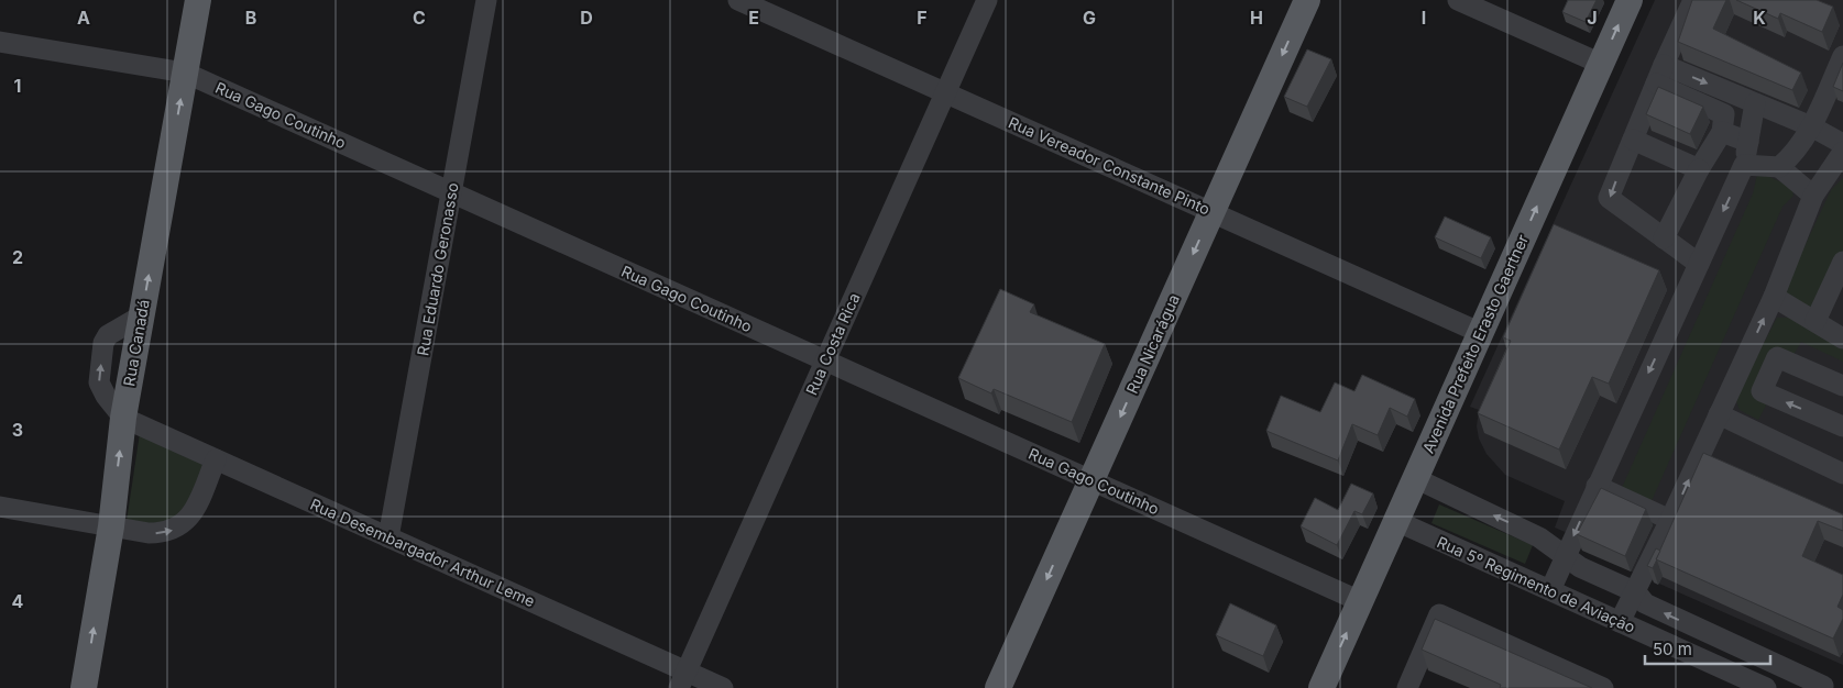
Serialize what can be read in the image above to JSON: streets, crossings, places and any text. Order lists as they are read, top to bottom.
{
  "streets": {
    "main road": ["Rua Canadá", "Rua Nicarágua", "Avenida Prefeito Erasto Gaertner"],
    "street": [
      "Rua Gago Coutinho",
      "Rua Vereador Constante Pinto",
      "Rua Eduardo Geronasso",
      "Rua Costa Rica",
      "Rua Desembargador Arthur Leme",
      "Rua 5º Regimento de Aviação"
    ]
  },
  "crossings": [
    ["Rua Gago Coutinho", "Rua Eduardo Geronasso"],
    ["Rua Gago Coutinho", "Rua Canadá"],
    ["Rua Gago Coutinho", "Rua Costa Rica"],
    ["Rua Gago Coutinho", "Rua Nicarágua"],
    ["Rua Gago Coutinho", "Avenida Prefeito Erasto Gaertner"],
    ["Rua Vereador Constante Pinto", "Rua Costa Rica"],
    ["Rua Vereador Constante Pinto", "Rua Nicarágua"],
    ["Rua Vereador Constante Pinto", "Avenida Prefeito Erasto Gaertner"],
    ["Rua Eduardo Geronasso", "Rua Desembargador Arthur Leme"],
    ["Rua Canadá", "Rua Desembargador Arthur Leme"],
    ["Rua Costa Rica", "Rua Desembargador Arthur Leme"],
    ["Avenida Prefeito Erasto Gaertner", "Rua 5º Regimento de Aviação"]
  ],
  "one_way": ["Rua Canadá", "Rua Nicarágua", "Avenida Prefeito Erasto Gaertner"],
  "scale_bar": "50 m",
  "grid": {
    "columns": [
      "A",
      "B",
      "C",
      "D",
      "E",
      "F",
      "G",
      "H",
      "I",
      "J",
      "K"
    ],
    "rows": [
      "1",
      "2",
      "3",
      "4"
    ]
  }
}
